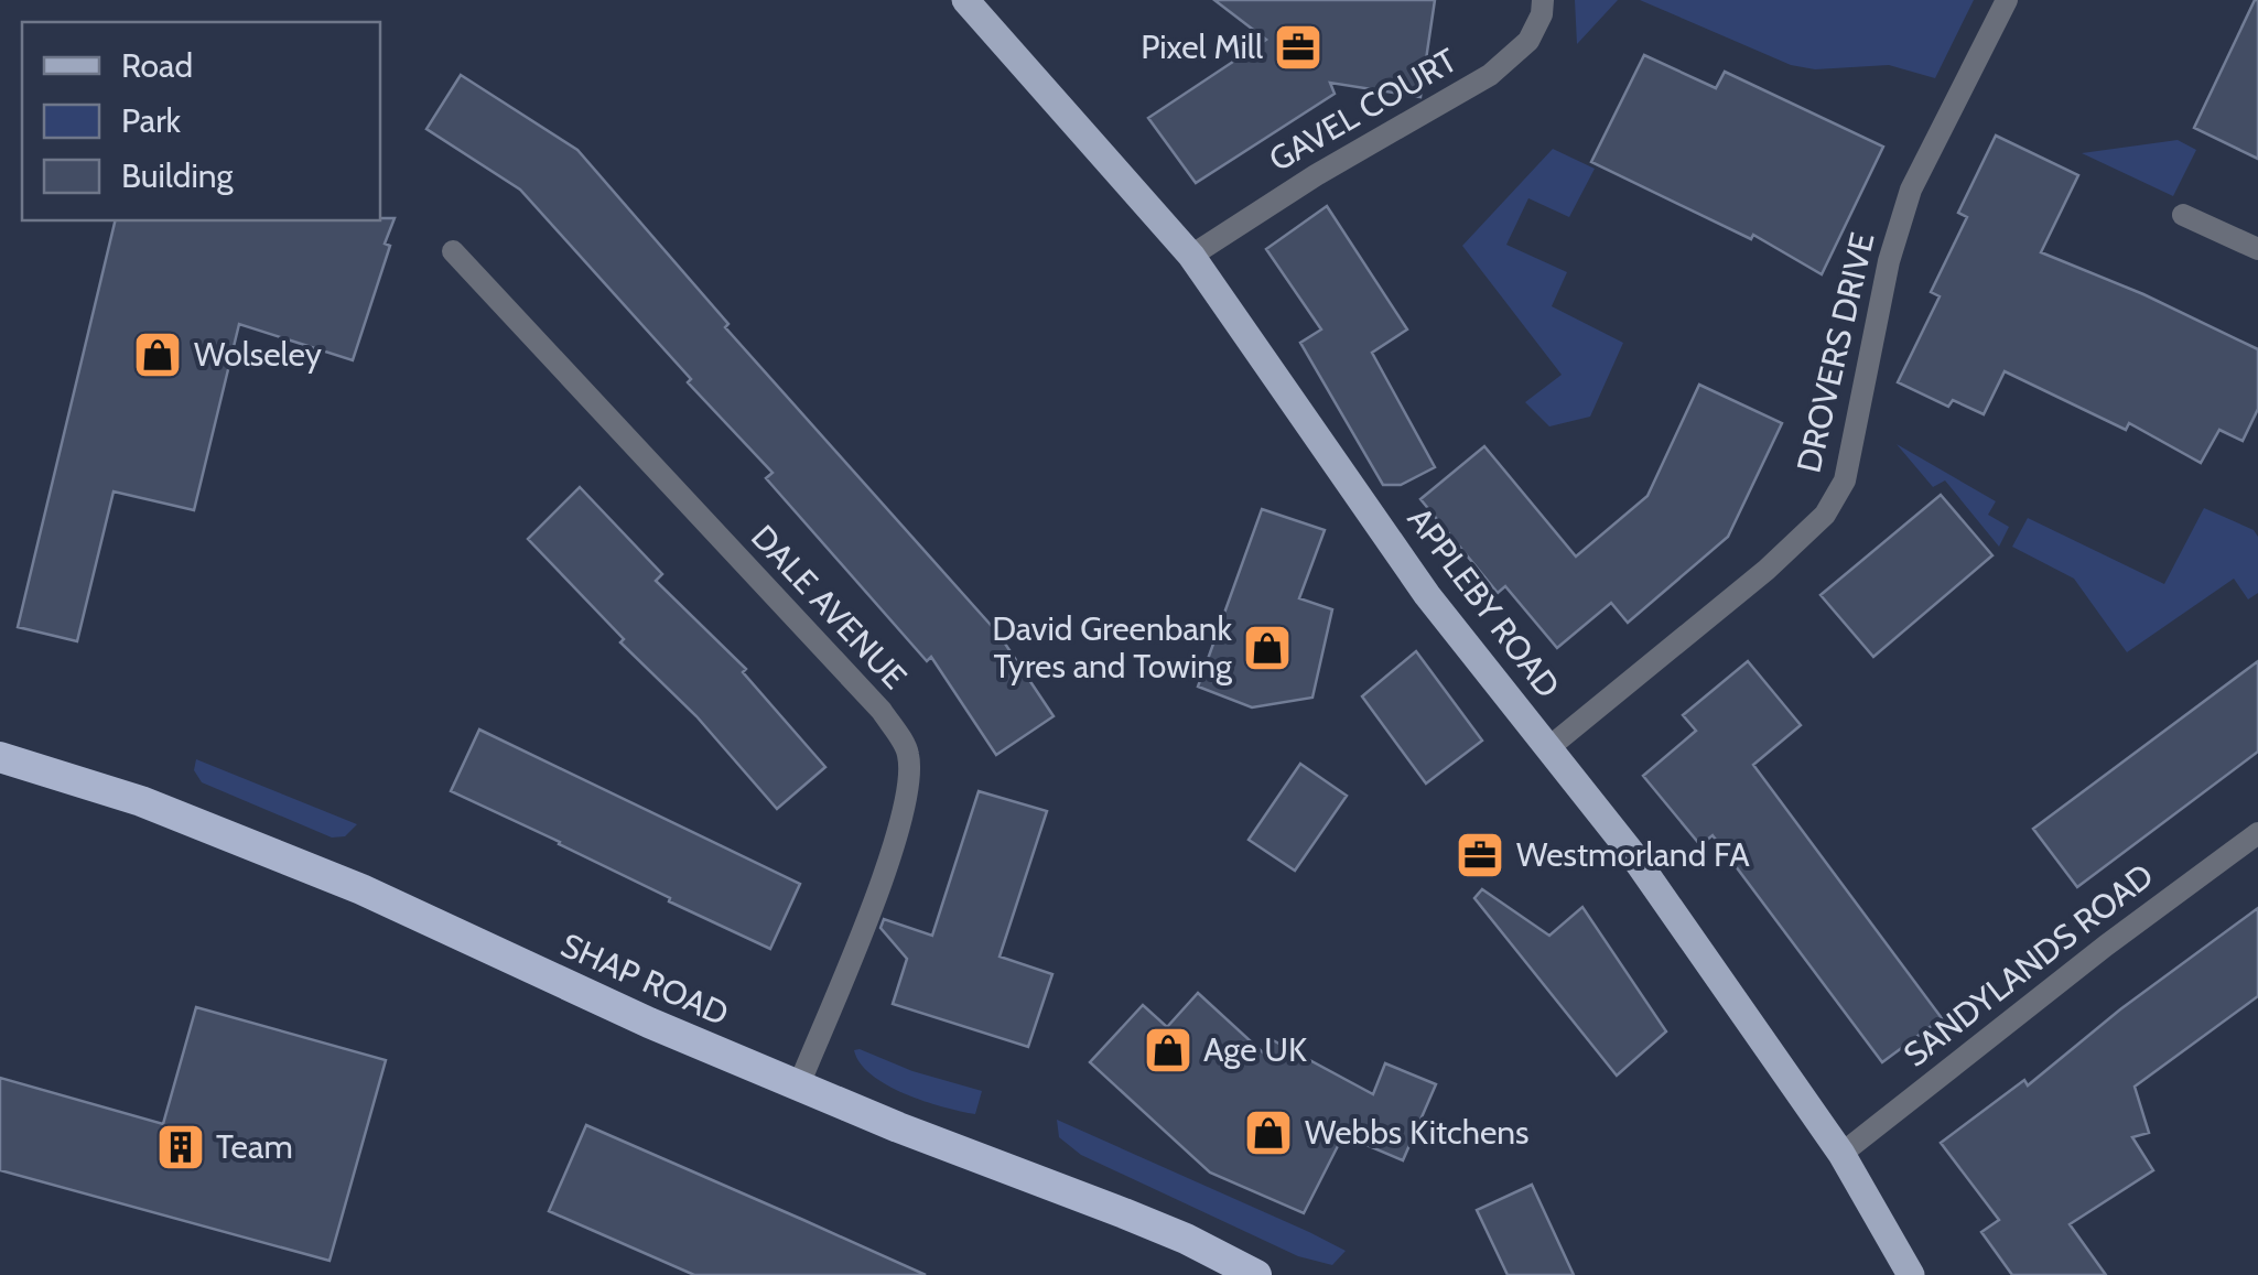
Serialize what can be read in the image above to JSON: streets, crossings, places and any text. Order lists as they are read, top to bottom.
{
  "streets": {
    "highway": ["SHAP ROAD"],
    "main road": ["APPLEBY ROAD"],
    "street": [
      "GAVEL COURT",
      "DROVERS DRIVE",
      "DALE AVENUE",
      "SANDYLANDS ROAD"
    ]
  },
  "crossings": [
    ["GAVEL COURT", "APPLEBY ROAD"],
    ["DROVERS DRIVE", "APPLEBY ROAD"],
    ["APPLEBY ROAD", "SANDYLANDS ROAD"],
    ["DALE AVENUE", "SHAP ROAD"]
  ],
  "places": {
    "office": ["Pixel Mill", "Westmorland FA"],
    "shop": [
      "Wolseley",
      "David Greenbank Tyres and Towing",
      "Age UK",
      "Webbs Kitchens"
    ],
    "building": ["Team"]
  },
  "legend": ["Road", "Park", "Building"]
}
